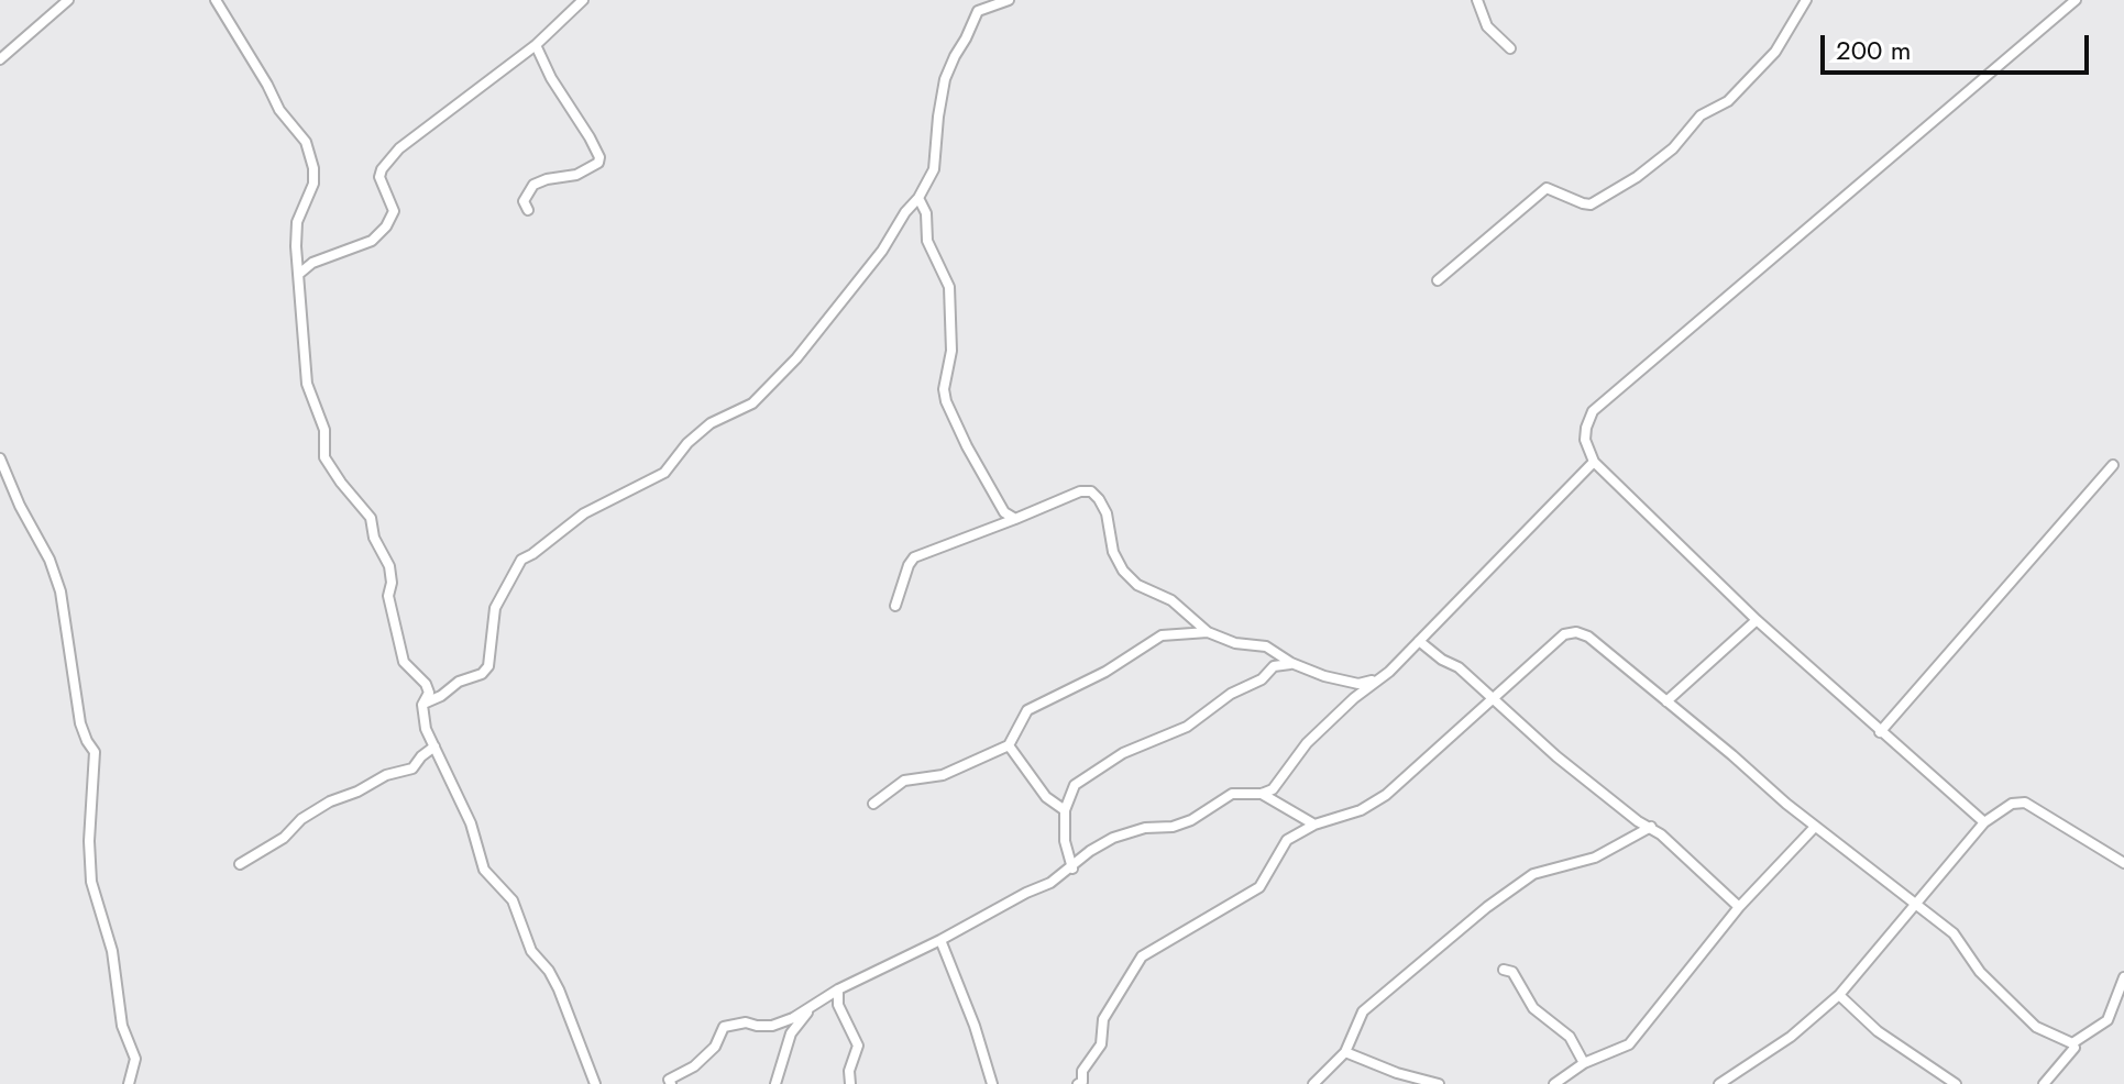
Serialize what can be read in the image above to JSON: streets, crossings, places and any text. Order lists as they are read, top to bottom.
{
  "scale_bar": "200 m"
}
